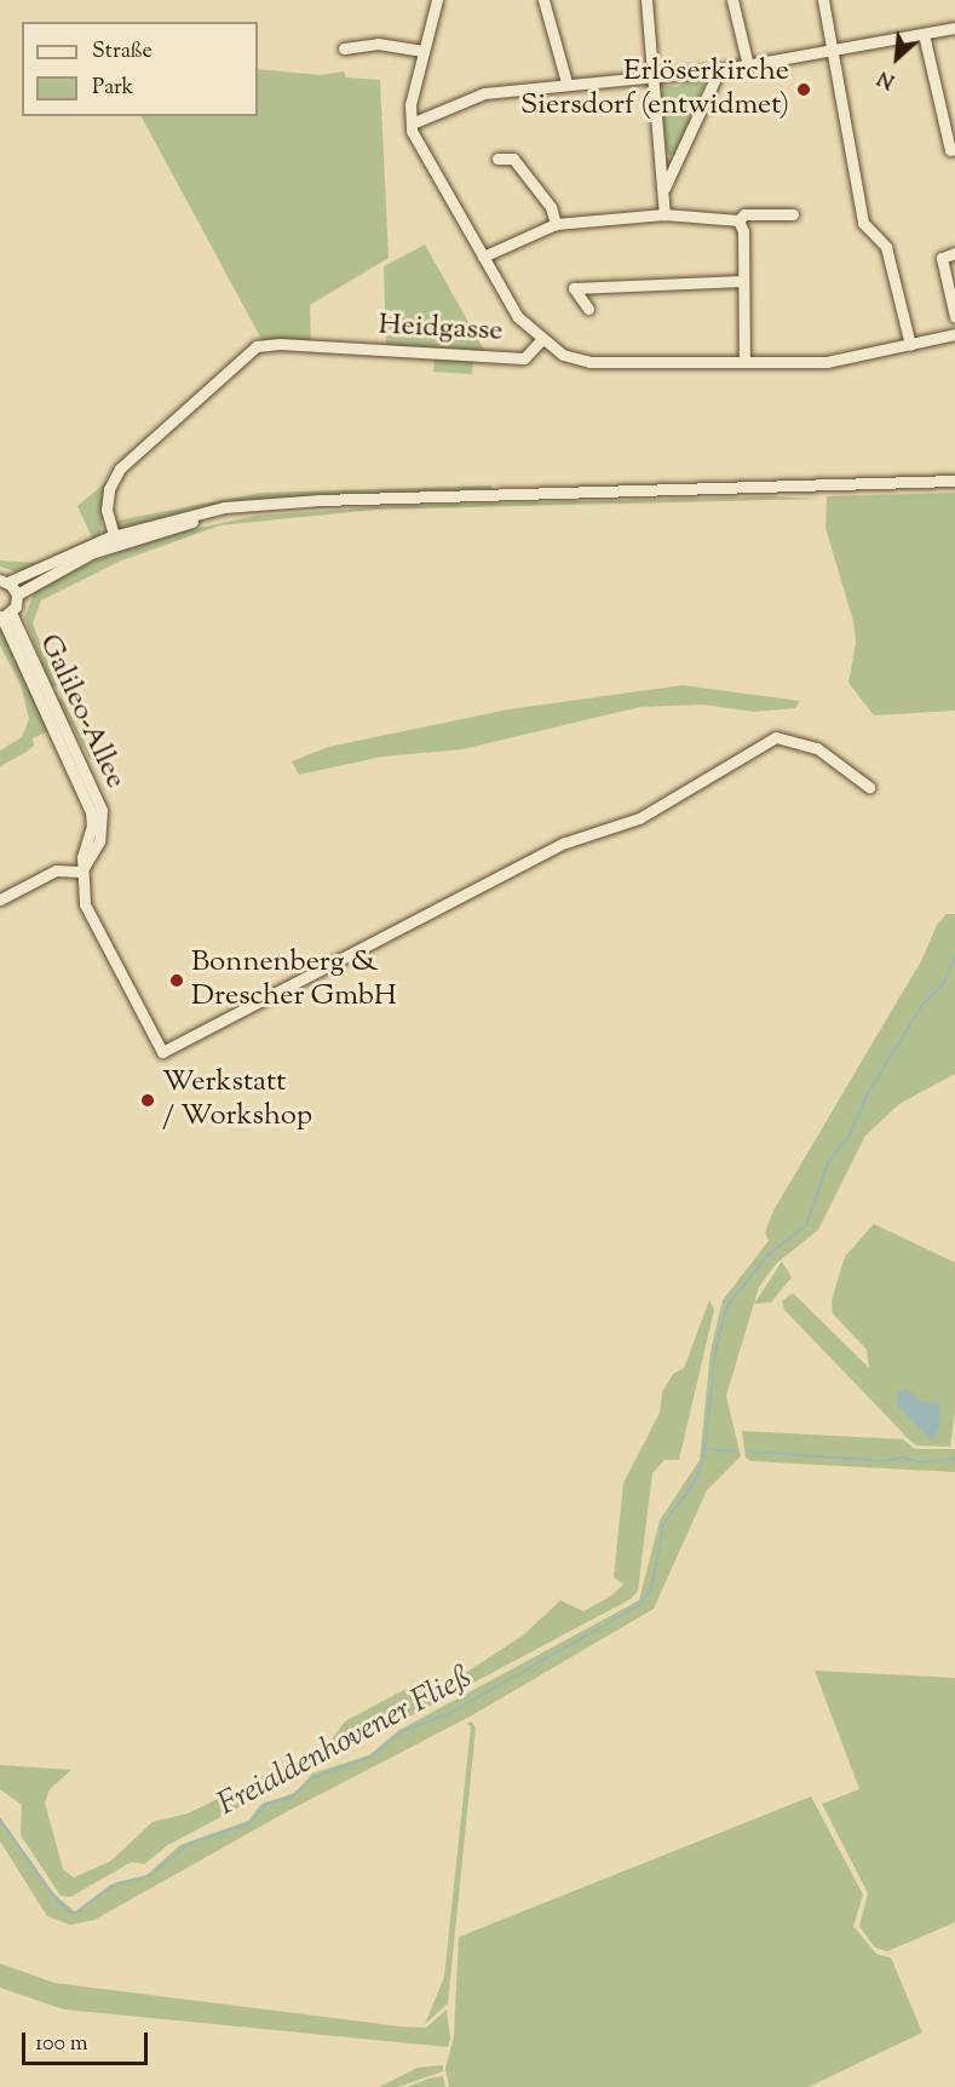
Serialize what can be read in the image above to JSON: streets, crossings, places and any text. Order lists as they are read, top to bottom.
{
  "streets": {
    "street": ["Heidgasse", "Galileo-Allee"]
  },
  "water": ["Freialdenhovener Fließ"],
  "places": ["Erlöserkirche Siersdorf (entwidmet)", "Bonnenberg & Drescher GmbH", "Werkstatt / Workshop"],
  "legend": ["Straße", "Park"],
  "scale_bar": "100 m",
  "north": "bottom left"
}
